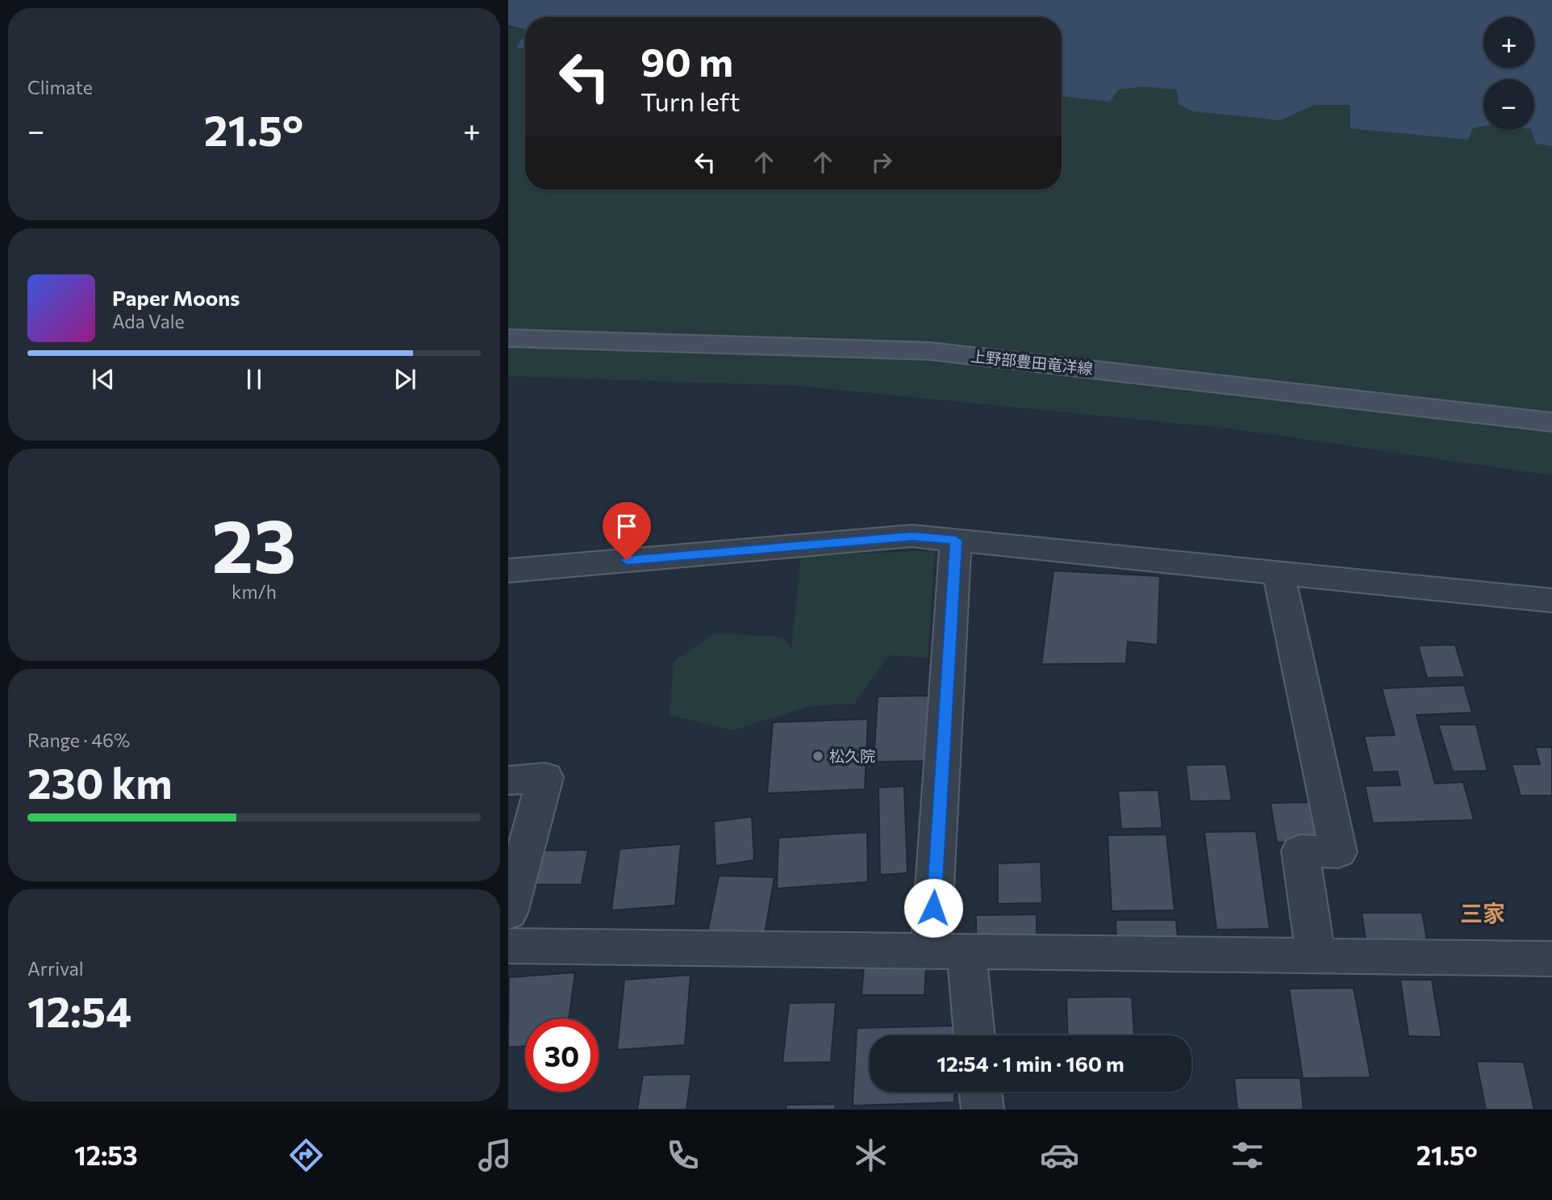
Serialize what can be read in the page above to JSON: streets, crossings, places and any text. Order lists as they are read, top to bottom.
{
  "streets": {
    "main road": ["上野部豊田竜洋線"]
  },
  "districts": ["三家"],
  "places": ["松久院"],
  "page": {
    "tile": [
      "Climate",
      ["23", "km/h"],
      ["Range · 46%", "230 km"],
      ["Arrival", "12:54"]
    ],
    "map_buttons": ["+", "−"],
    "turn": ["90 m", "Turn left"],
    "heat": ["−", "21.5°", "+"],
    "song": ["Paper Moons", "Ada Vale"],
    "limit": "30",
    "trip": "12:54 · 1 min · 160 m",
    "tabs": ["12:53", "21.5°"]
  }
}
